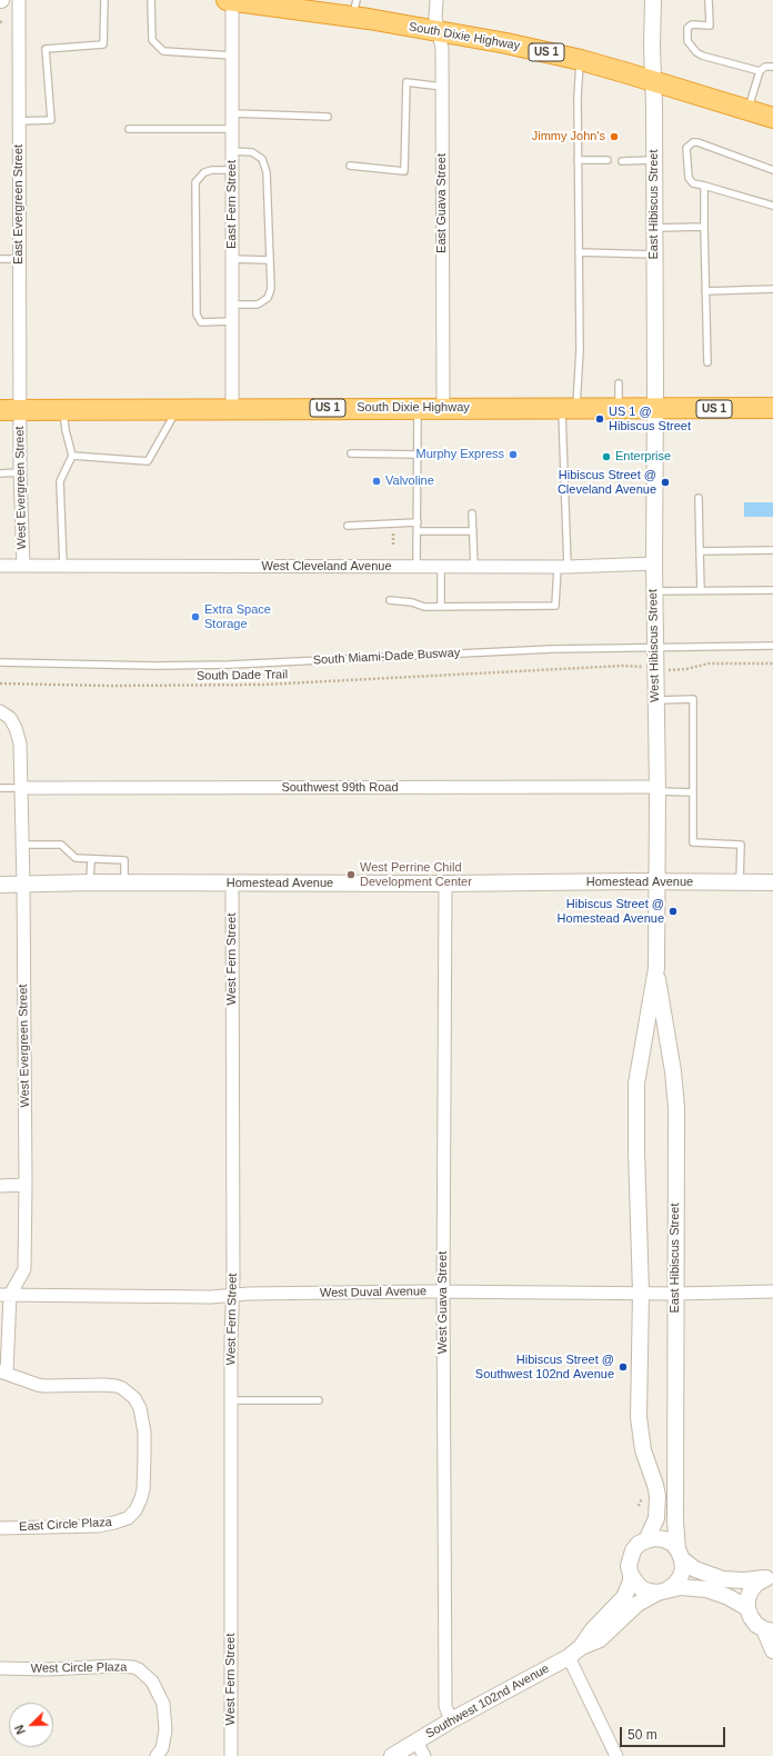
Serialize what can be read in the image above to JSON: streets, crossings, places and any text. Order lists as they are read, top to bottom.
{
  "streets": {
    "highway": ["South Dixie Highway", "US 1"],
    "street": [
      "East Guava Street",
      "East Evergreen Street",
      "East Fern Street",
      "East Hibiscus Street",
      "West Evergreen Street",
      "West Cleveland Avenue",
      "West Hibiscus Street",
      "Southwest 99th Road",
      "Homestead Avenue",
      "West Fern Street",
      "West Duval Avenue",
      "West Guava Street",
      "East Circle Plaza",
      "West Circle Plaza",
      "Southwest 102nd Avenue"
    ],
    "lane": ["South Miami-Dade Busway"],
    "path": ["South Dade Trail"]
  },
  "crossings": [
    ["South Dixie Highway", "East Guava Street"],
    ["South Dixie Highway", "East Evergreen Street"],
    ["South Dixie Highway", "East Fern Street"],
    ["South Dixie Highway", "East Hibiscus Street"],
    ["South Dixie Highway", "West Evergreen Street"],
    ["South Dixie Highway", "West Hibiscus Street"],
    ["East Evergreen Street", "West Evergreen Street"],
    ["East Hibiscus Street", "West Hibiscus Street"],
    ["East Hibiscus Street", "Homestead Avenue"],
    ["East Hibiscus Street", "West Duval Avenue"],
    ["East Hibiscus Street", "Southwest 102nd Avenue"],
    ["West Evergreen Street", "West Cleveland Avenue"],
    ["West Evergreen Street", "Southwest 99th Road"],
    ["West Evergreen Street", "Homestead Avenue"],
    ["West Evergreen Street", "West Duval Avenue"],
    ["West Evergreen Street", "East Circle Plaza"],
    ["West Cleveland Avenue", "West Hibiscus Street"],
    ["West Hibiscus Street", "South Miami-Dade Busway"],
    ["West Hibiscus Street", "Southwest 99th Road"],
    ["West Hibiscus Street", "Homestead Avenue"],
    ["Homestead Avenue", "West Fern Street"],
    ["Homestead Avenue", "West Guava Street"],
    ["West Fern Street", "West Duval Avenue"],
    ["West Duval Avenue", "West Guava Street"],
    ["West Guava Street", "Southwest 102nd Avenue"]
  ],
  "places": [
    "Jimmy John's",
    "US 1 @ Hibiscus Street",
    "Murphy Express",
    "Enterprise",
    "Valvoline",
    "Hibiscus Street @ Cleveland Avenue",
    "Extra Space Storage",
    "West Perrine Child Development Center",
    "Hibiscus Street @ Homestead Avenue",
    "Hibiscus Street @ Southwest 102nd Avenue"
  ],
  "scale_bar": "50 m",
  "north": "bottom left"
}
